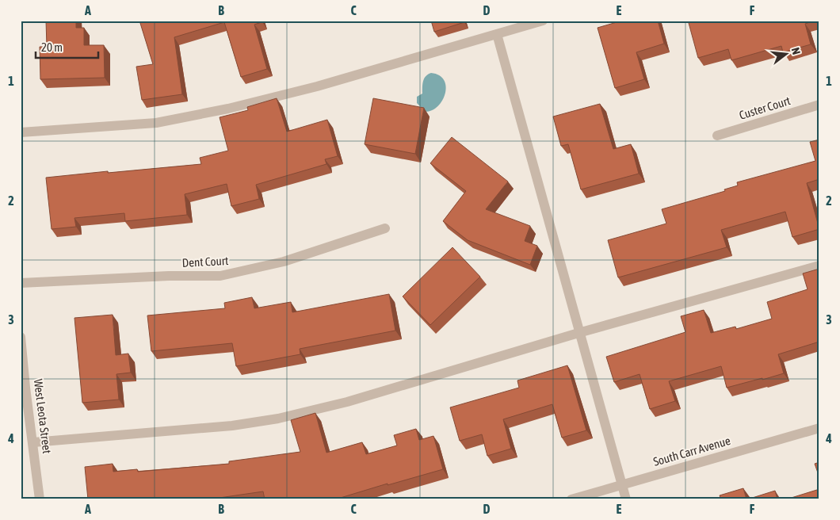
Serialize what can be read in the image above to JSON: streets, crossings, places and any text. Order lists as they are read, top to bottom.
{
  "streets": {
    "street": [
      "Custer Court",
      "Dent Court",
      "West Leota Street",
      "South Carr Avenue"
    ]
  },
  "scale_bar": "20 m",
  "north": "right",
  "grid": {
    "columns": [
      "A",
      "B",
      "C",
      "D",
      "E",
      "F"
    ],
    "rows": [
      "1",
      "2",
      "3",
      "4"
    ]
  }
}
